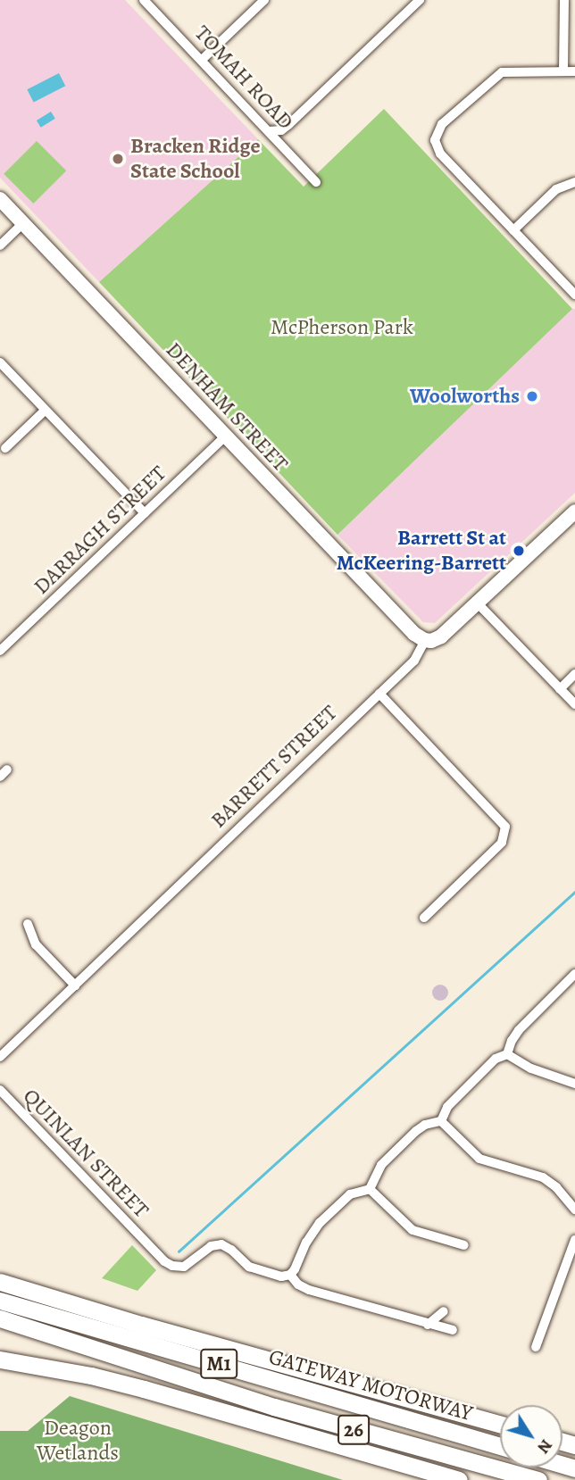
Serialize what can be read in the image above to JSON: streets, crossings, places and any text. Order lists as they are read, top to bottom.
{
  "streets": {
    "highway": ["M1", "GATEWAY MOTORWAY", "26"],
    "street": [
      "TOMAH ROAD",
      "DENHAM STREET",
      "DARRAGH STREET",
      "BARRETT STREET",
      "QUINLAN STREET"
    ]
  },
  "crossings": [
    ["DENHAM STREET", "DARRAGH STREET"],
    ["DENHAM STREET", "BARRETT STREET"]
  ],
  "parks": ["McPherson Park", "Deagon Wetlands"],
  "places": ["Bracken Ridge State School", "Woolworths", "Barrett St at McKeering-Barrett"],
  "north": "bottom right"
}
